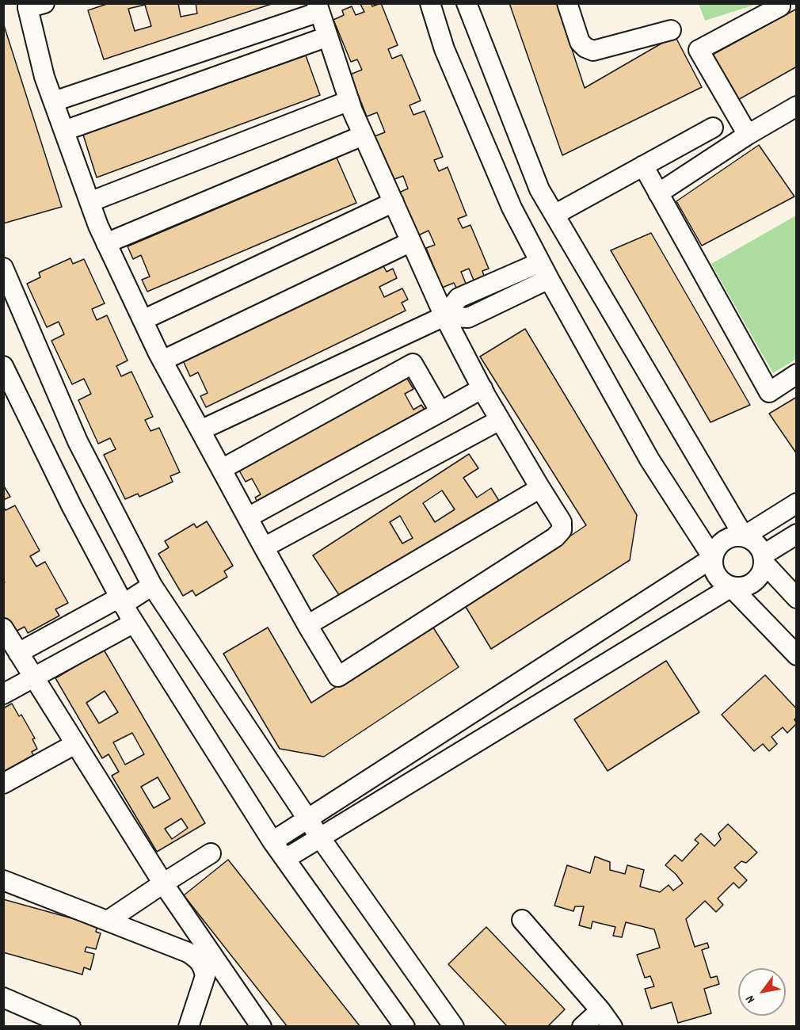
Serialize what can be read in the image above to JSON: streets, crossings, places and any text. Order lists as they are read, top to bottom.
{
  "north": "bottom left"
}
